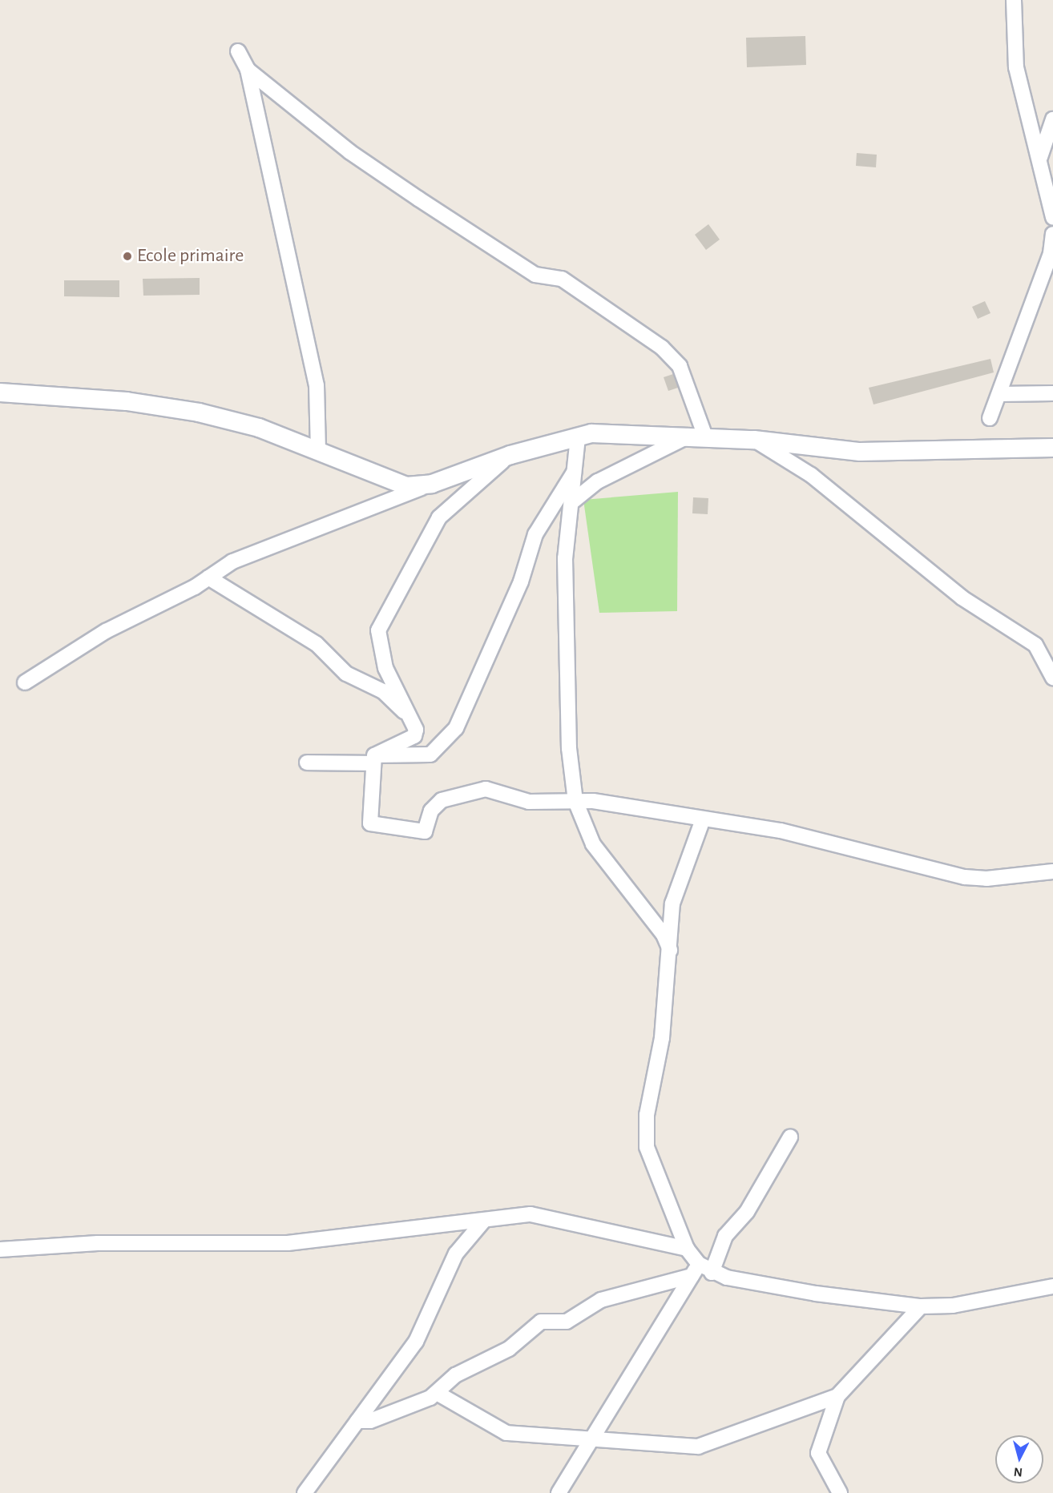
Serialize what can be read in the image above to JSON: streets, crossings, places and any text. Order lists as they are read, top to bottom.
{
  "places": ["Ecole primaire"],
  "north": "bottom"
}
